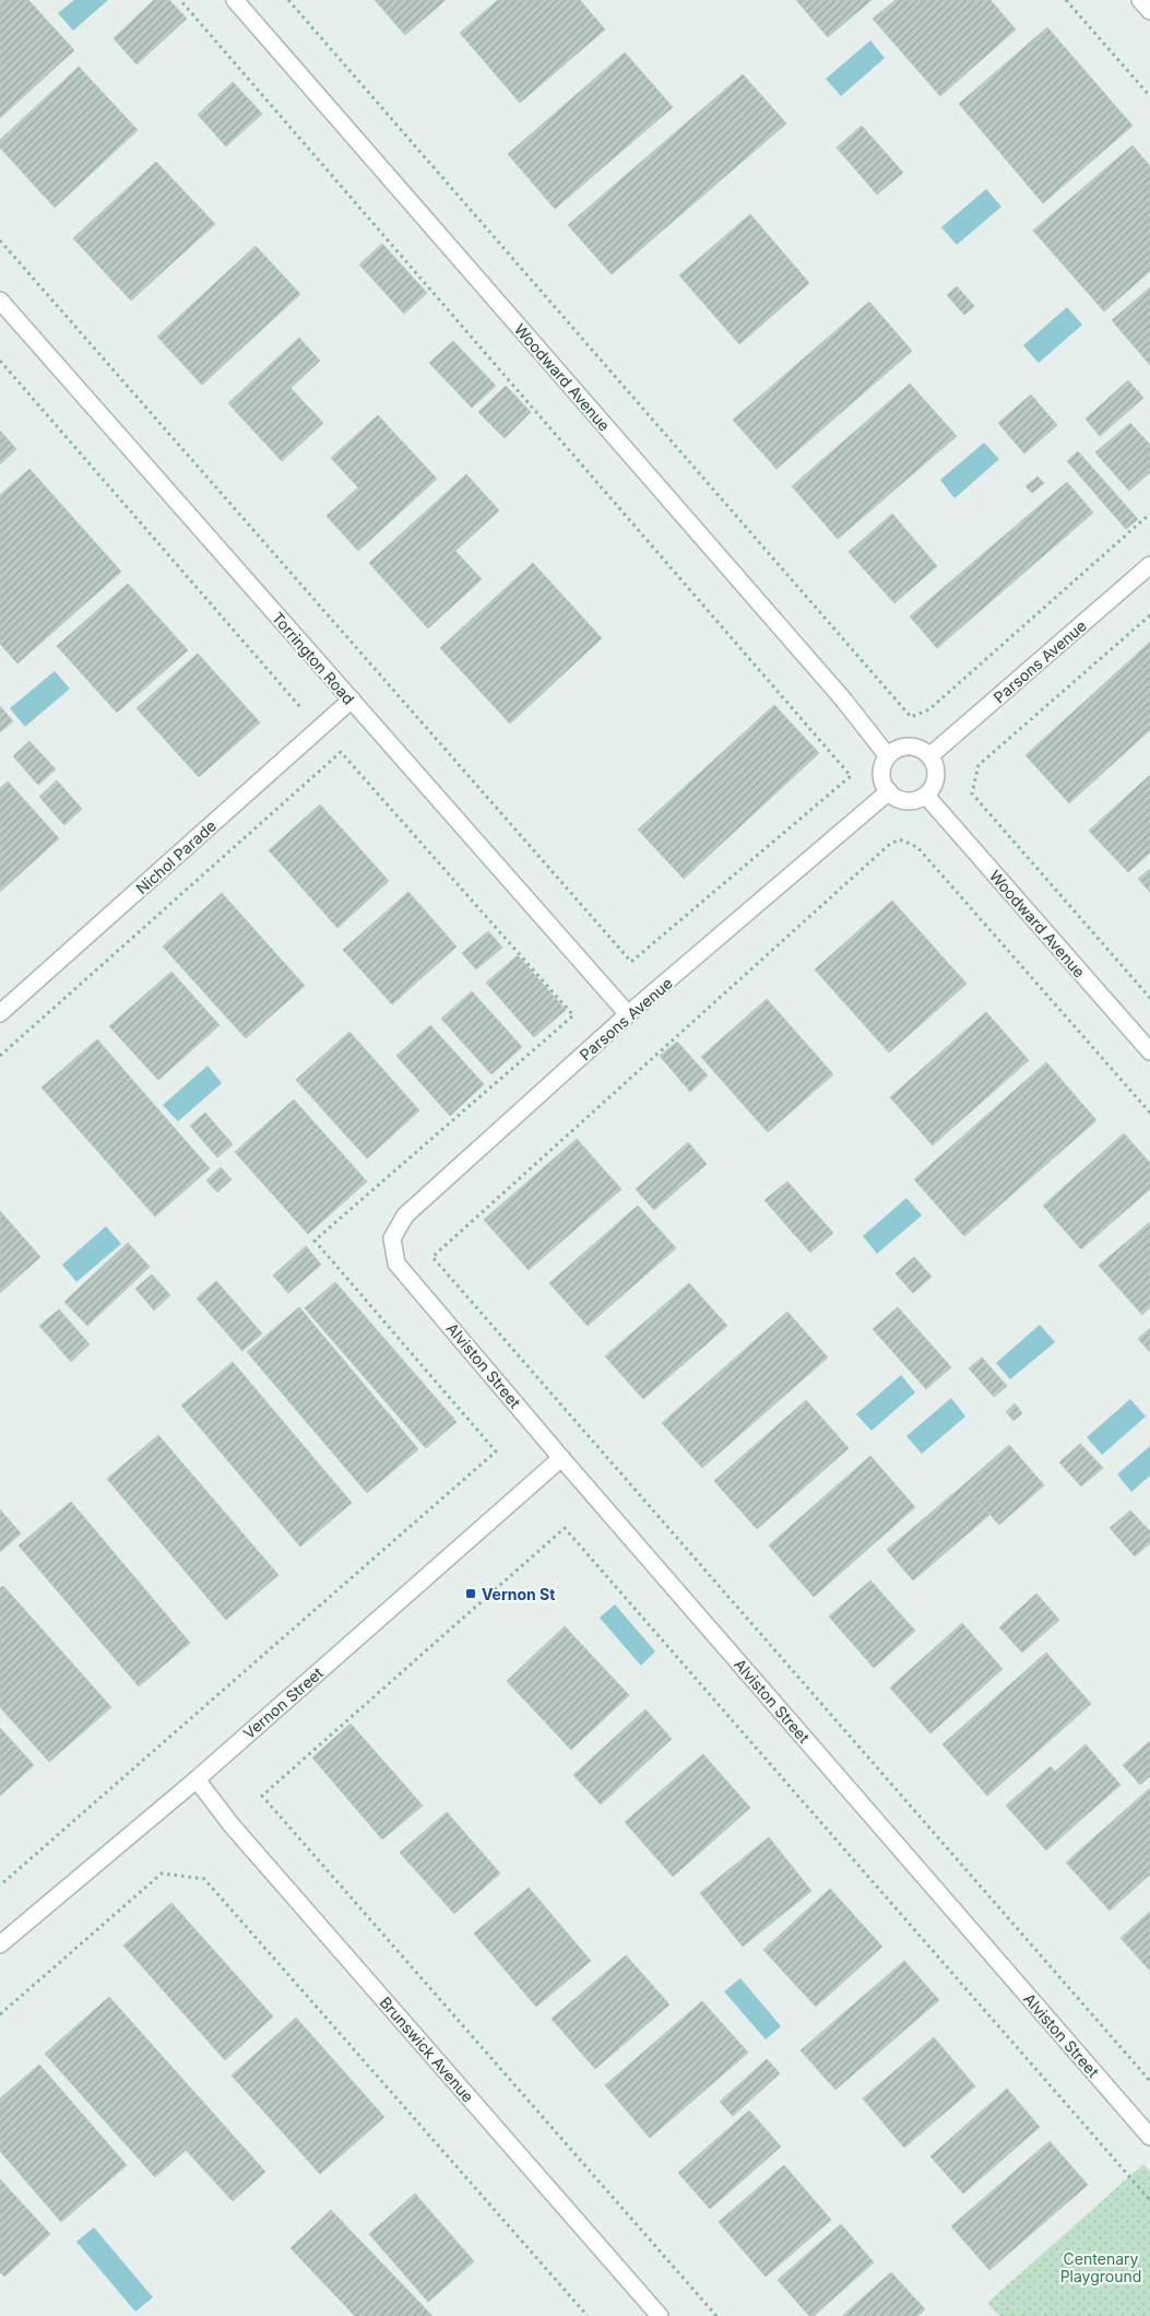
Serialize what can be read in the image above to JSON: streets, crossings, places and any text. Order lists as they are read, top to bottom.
{
  "streets": {
    "street": [
      "Woodward Avenue",
      "Torrington Road",
      "Parsons Avenue",
      "Nichol Parade",
      "Alviston Street",
      "Vernon Street",
      "Brunswick Avenue"
    ]
  },
  "crossings": [
    ["Woodward Avenue", "Parsons Avenue"],
    ["Torrington Road", "Parsons Avenue"],
    ["Torrington Road", "Nichol Parade"],
    ["Parsons Avenue", "Alviston Street"],
    ["Alviston Street", "Vernon Street"],
    ["Vernon Street", "Brunswick Avenue"]
  ],
  "parks": ["Centenary Playground"],
  "places": {
    "transit": ["Vernon St"]
  }
}
